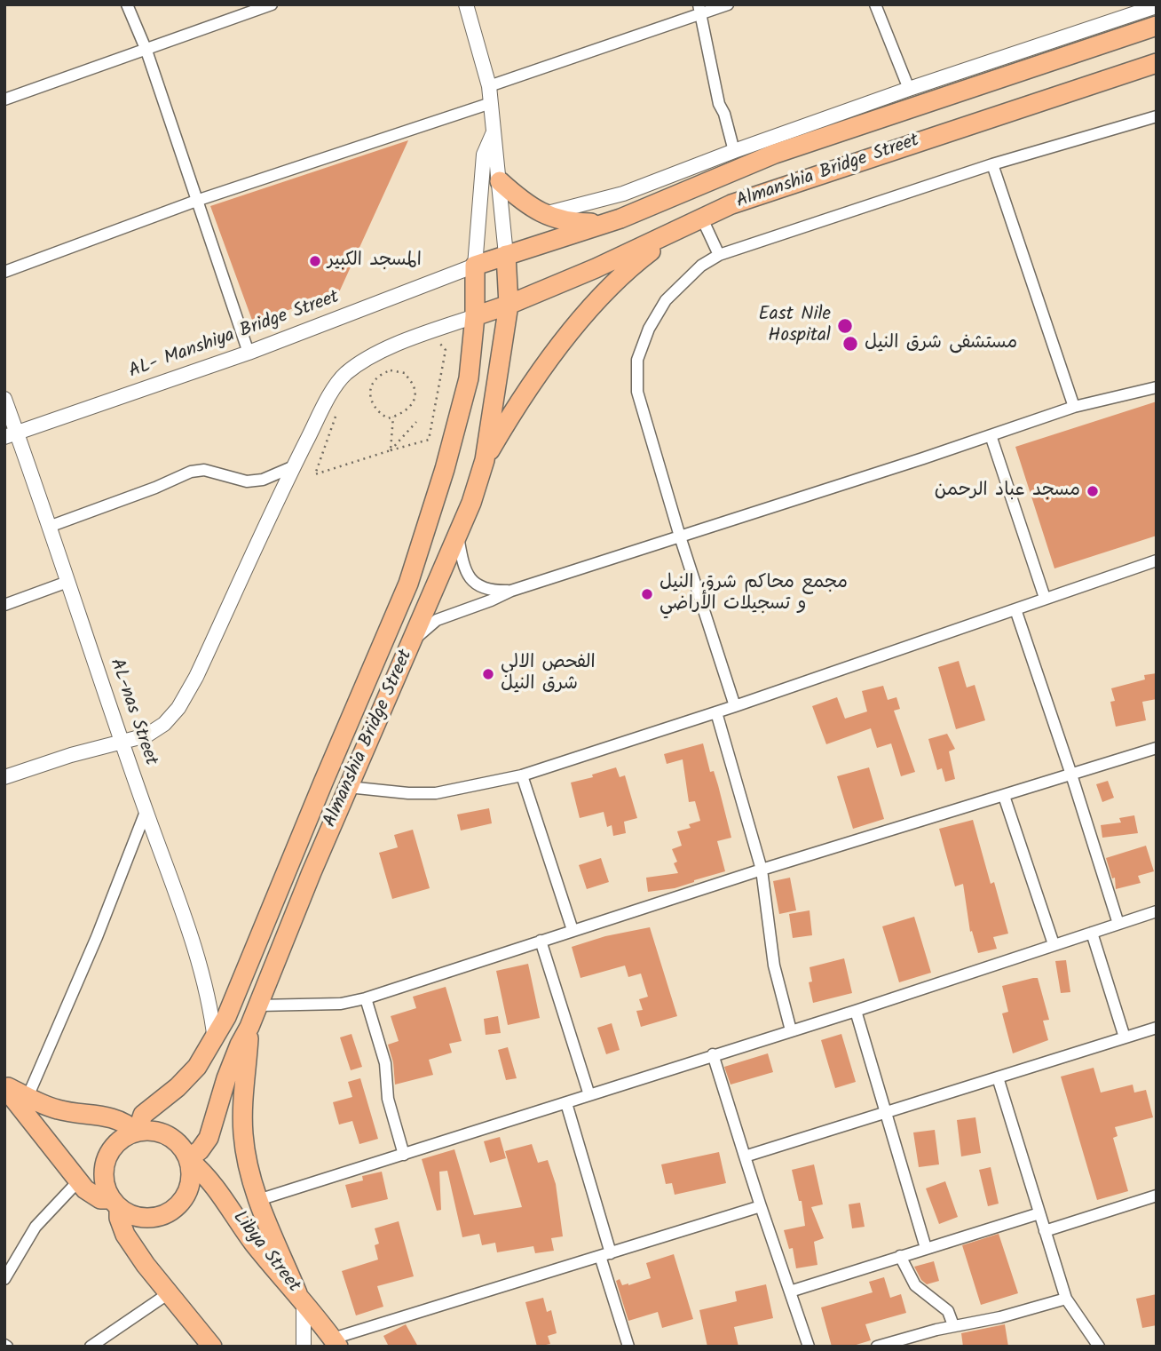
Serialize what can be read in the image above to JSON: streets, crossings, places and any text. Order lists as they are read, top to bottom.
{
  "streets": {
    "main road": ["Almanshia Bridge Street", "Libya Street"],
    "street": ["AL- Manshiya Bridge Street", "AL-nas Street"]
  },
  "crossings": [
    ["Almanshia Bridge Street", "AL- Manshiya Bridge Street"],
    ["Almanshia Bridge Street", "AL-nas Street"],
    ["Almanshia Bridge Street", "Libya Street"],
    ["AL- Manshiya Bridge Street", "AL-nas Street"]
  ],
  "places": [
    "المسجد الكبير",
    "East Nile Hospital",
    "مستشفى شرق النيل",
    "مسجد عباد الرحمن",
    "مجمع محاكم شرق النيل و تسجيلات الأراضي",
    "الفحص الالي شرق النيل"
  ]
}
